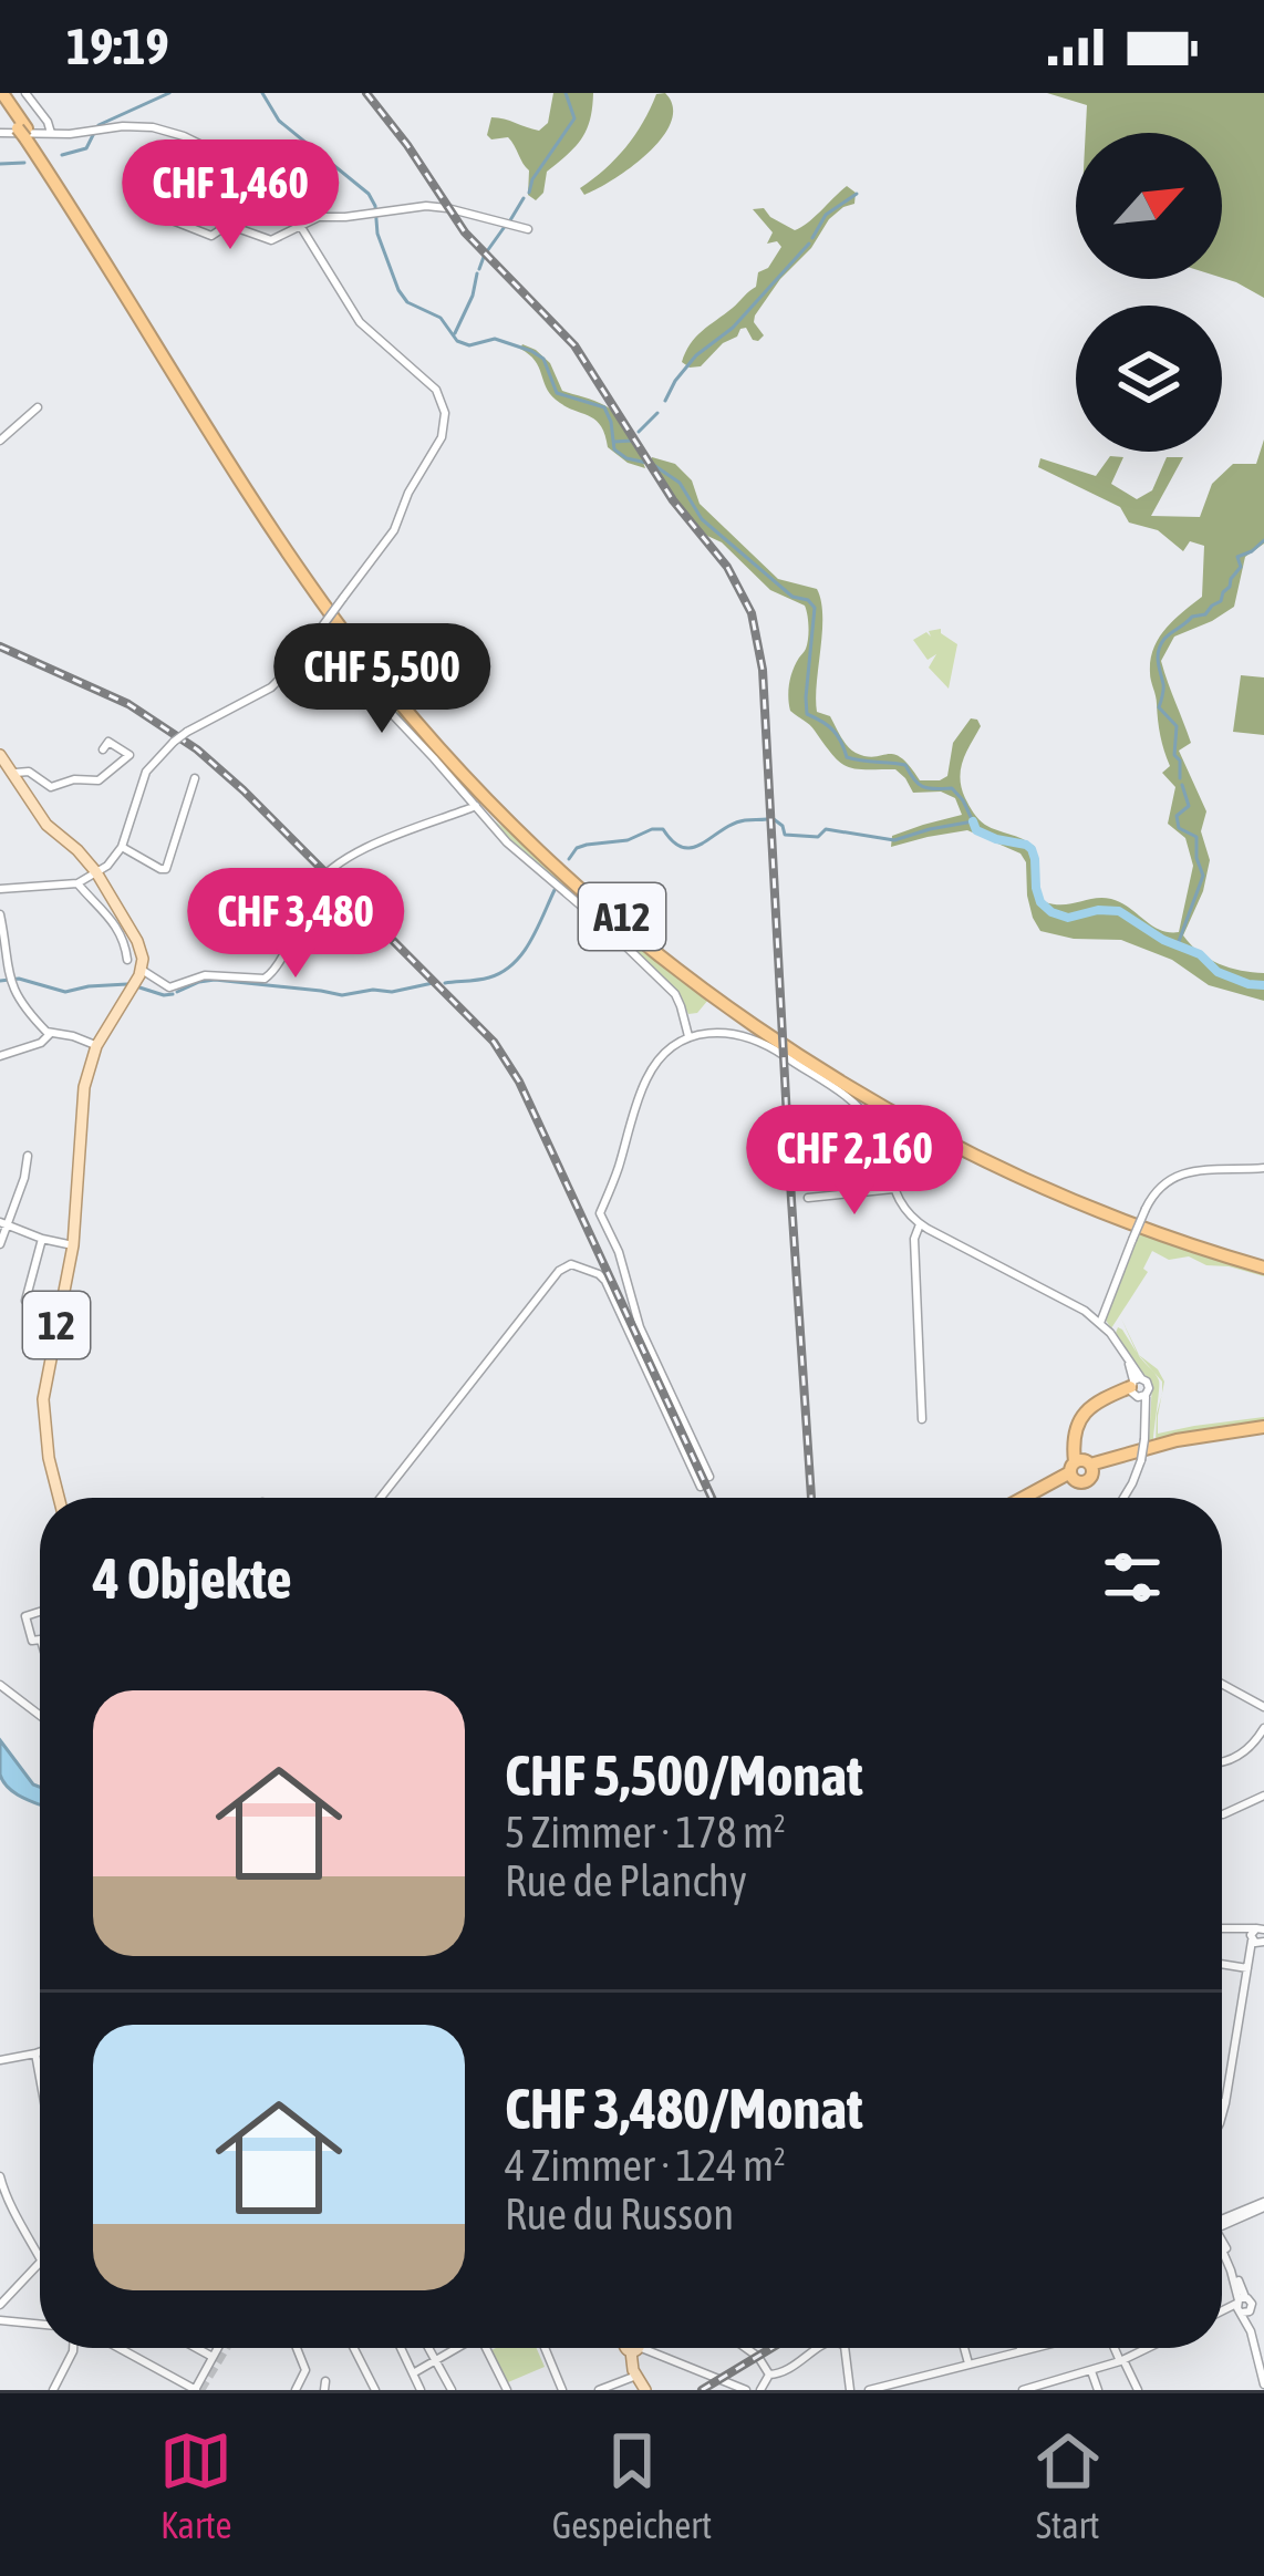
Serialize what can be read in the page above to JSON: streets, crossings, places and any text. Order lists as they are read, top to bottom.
{
  "streets": {
    "highway": ["A12"],
    "main road": ["12"]
  },
  "north": "top right",
  "page": {
    "status": "19:19",
    "price": [
      "CHF 1,460",
      "CHF 5,500",
      "CHF 3,480",
      "CHF 2,160"
    ],
    "heading": "4 Objekte",
    "list": [
      {
        "name": "CHF 5,500/Monat",
        "note": "5 Zimmer · 178 m² · Rue de Planchy"
      },
      {
        "name": "CHF 3,480/Monat",
        "note": "4 Zimmer · 124 m² · Rue du Russon"
      }
    ],
    "tabs": ["Karte", "Gespeichert", "Start"]
  }
}
